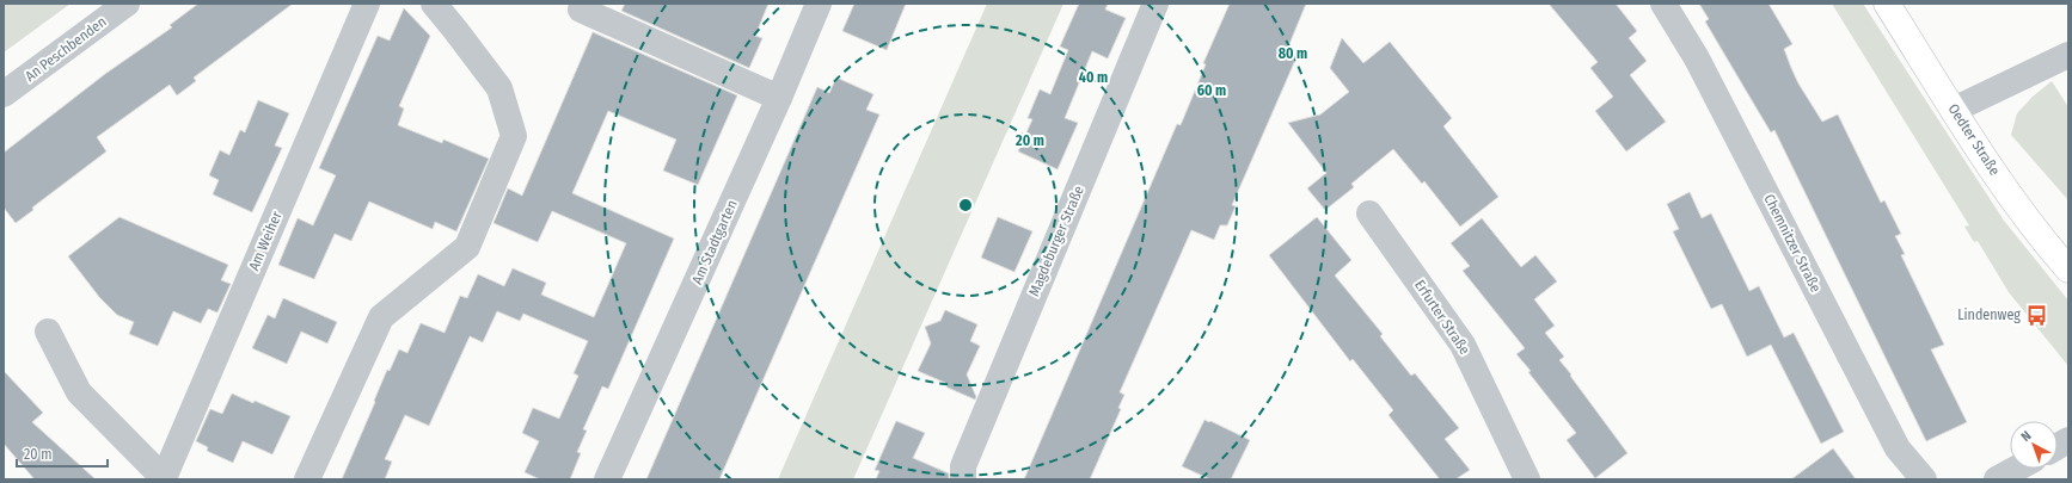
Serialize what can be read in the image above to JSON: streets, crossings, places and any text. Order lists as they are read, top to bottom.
{
  "streets": {
    "main road": ["Oedter Straße"],
    "street": [
      "An Peschbenden",
      "Am Weiher",
      "Magdeburger Straße",
      "Am Stadtgarten",
      "Chemnitzer Straße",
      "Erfurter Straße"
    ]
  },
  "places": {
    "bus stop": ["Lindenweg"]
  },
  "scale_bar": "20 m",
  "north": "top left",
  "rings": [
    "80 m",
    "40 m",
    "60 m",
    "20 m"
  ]
}
